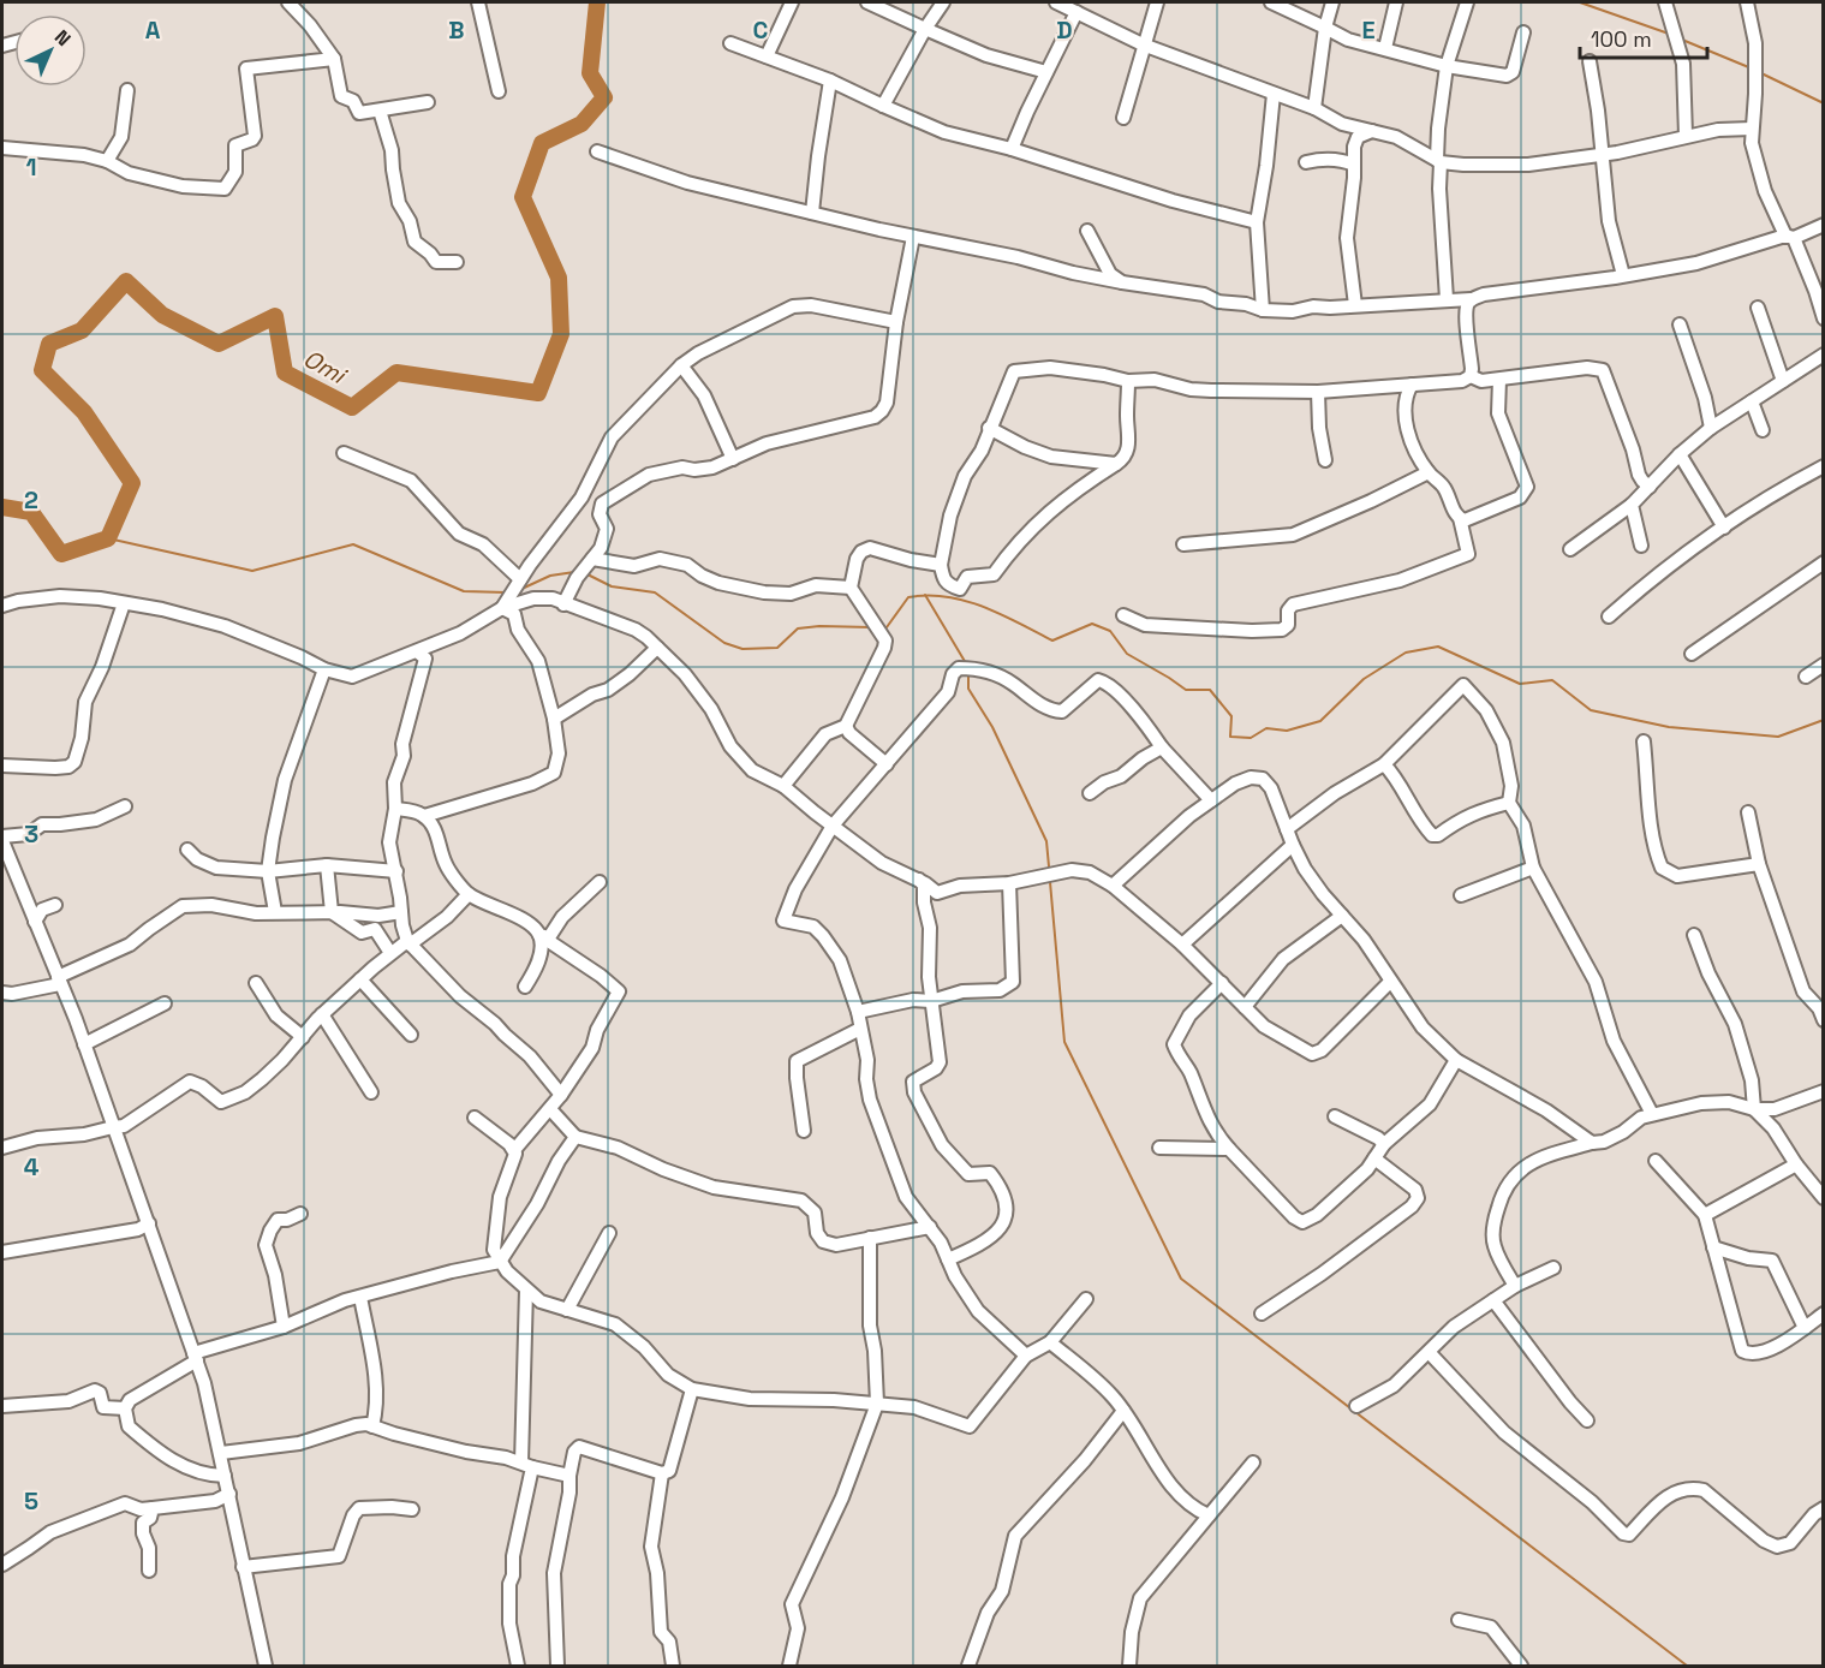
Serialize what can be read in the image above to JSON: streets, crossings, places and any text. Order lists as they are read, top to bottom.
{
  "water": ["Omi"],
  "scale_bar": "100 m",
  "north": "top right",
  "grid": {
    "columns": [
      "A",
      "B",
      "C",
      "D",
      "E"
    ],
    "rows": [
      "1",
      "2",
      "3",
      "4",
      "5"
    ]
  }
}
